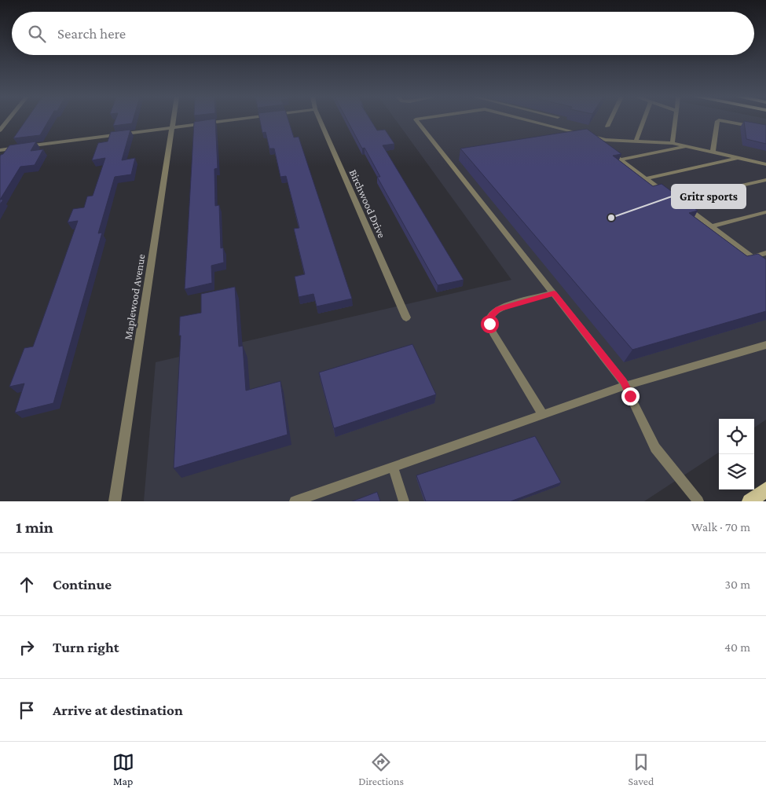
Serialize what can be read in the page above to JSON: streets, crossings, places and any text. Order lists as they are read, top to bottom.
{
  "streets": {
    "street": ["Birchwood Drive", "Maplewood Avenue"]
  },
  "places": ["Gritr sports"],
  "page": {
    "search": "Search here",
    "heading": ["1 min", "Walk · 70 m"],
    "list": [
      ["Continue", "30 m"],
      ["Turn right", "40 m"],
      "Arrive at destination"
    ],
    "nav": ["Map", "Directions", "Saved"]
  }
}
